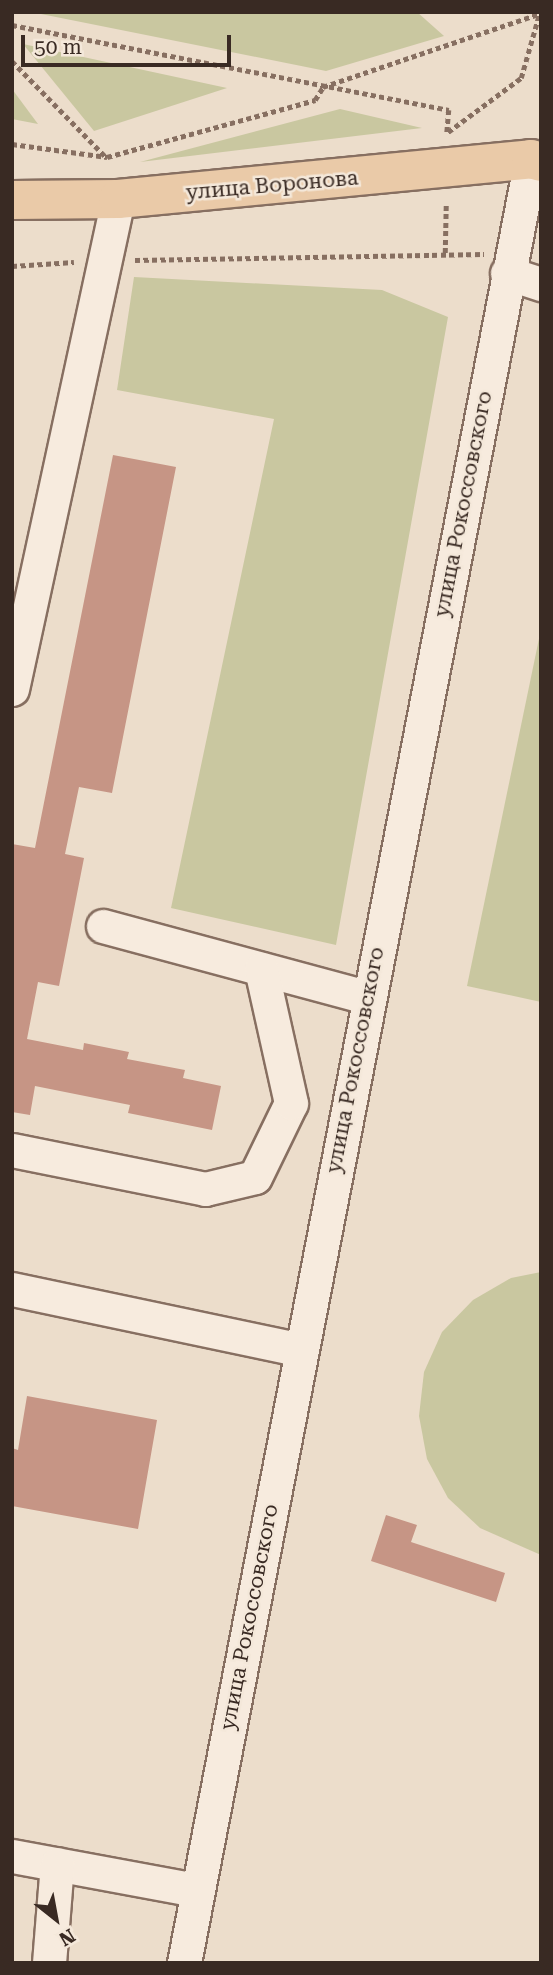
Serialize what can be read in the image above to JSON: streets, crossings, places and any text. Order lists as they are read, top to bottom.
{
  "streets": {
    "main road": ["улица Воронова"],
    "street": ["улица Рокоссовского"]
  },
  "crossings": [
    ["улица Воронова", "улица Рокоссовского"]
  ],
  "scale_bar": "50 m",
  "north": "bottom right"
}
